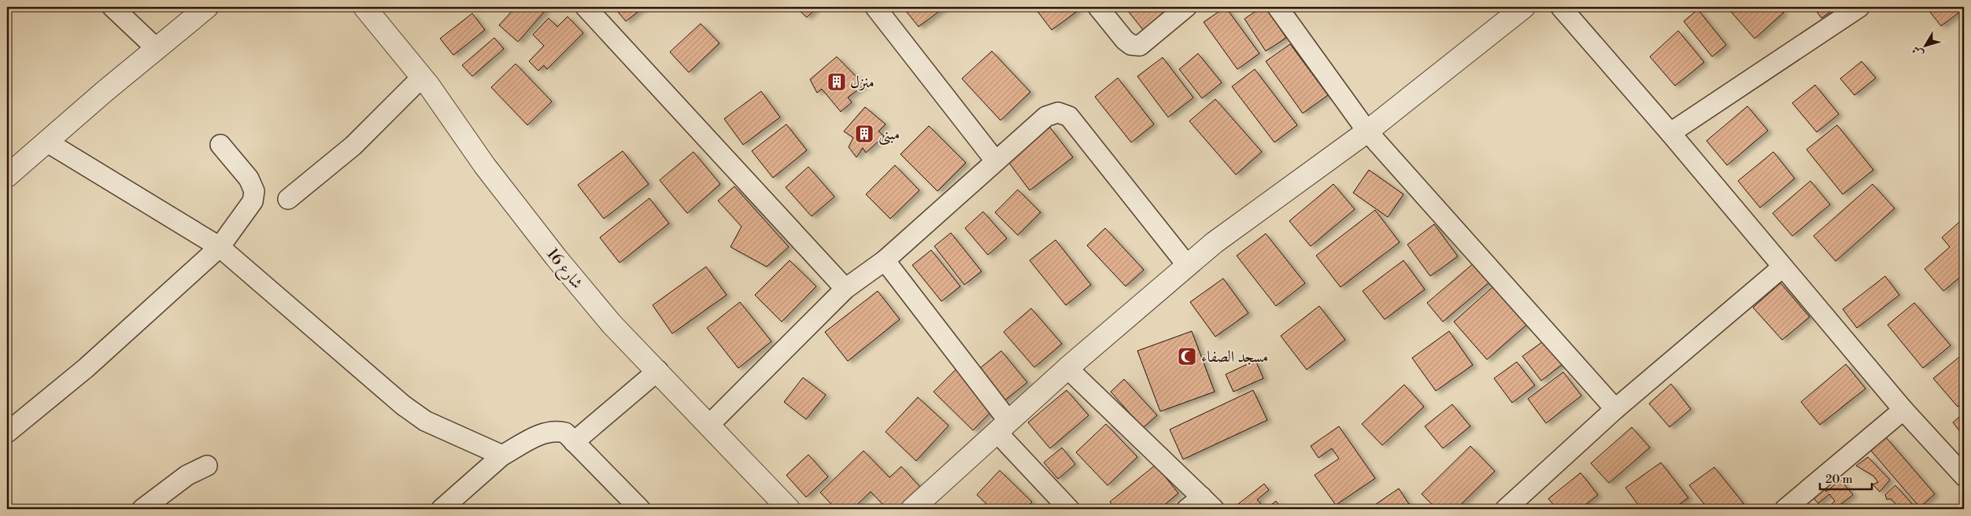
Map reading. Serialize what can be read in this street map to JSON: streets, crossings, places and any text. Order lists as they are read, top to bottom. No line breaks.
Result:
{"streets":{"street":["شارع 16"]},"places":{"building":["منزل","مبنى"],"mosque":["مسجد الصفاء"]},"scale_bar":"20 m","north":"bottom left"}
